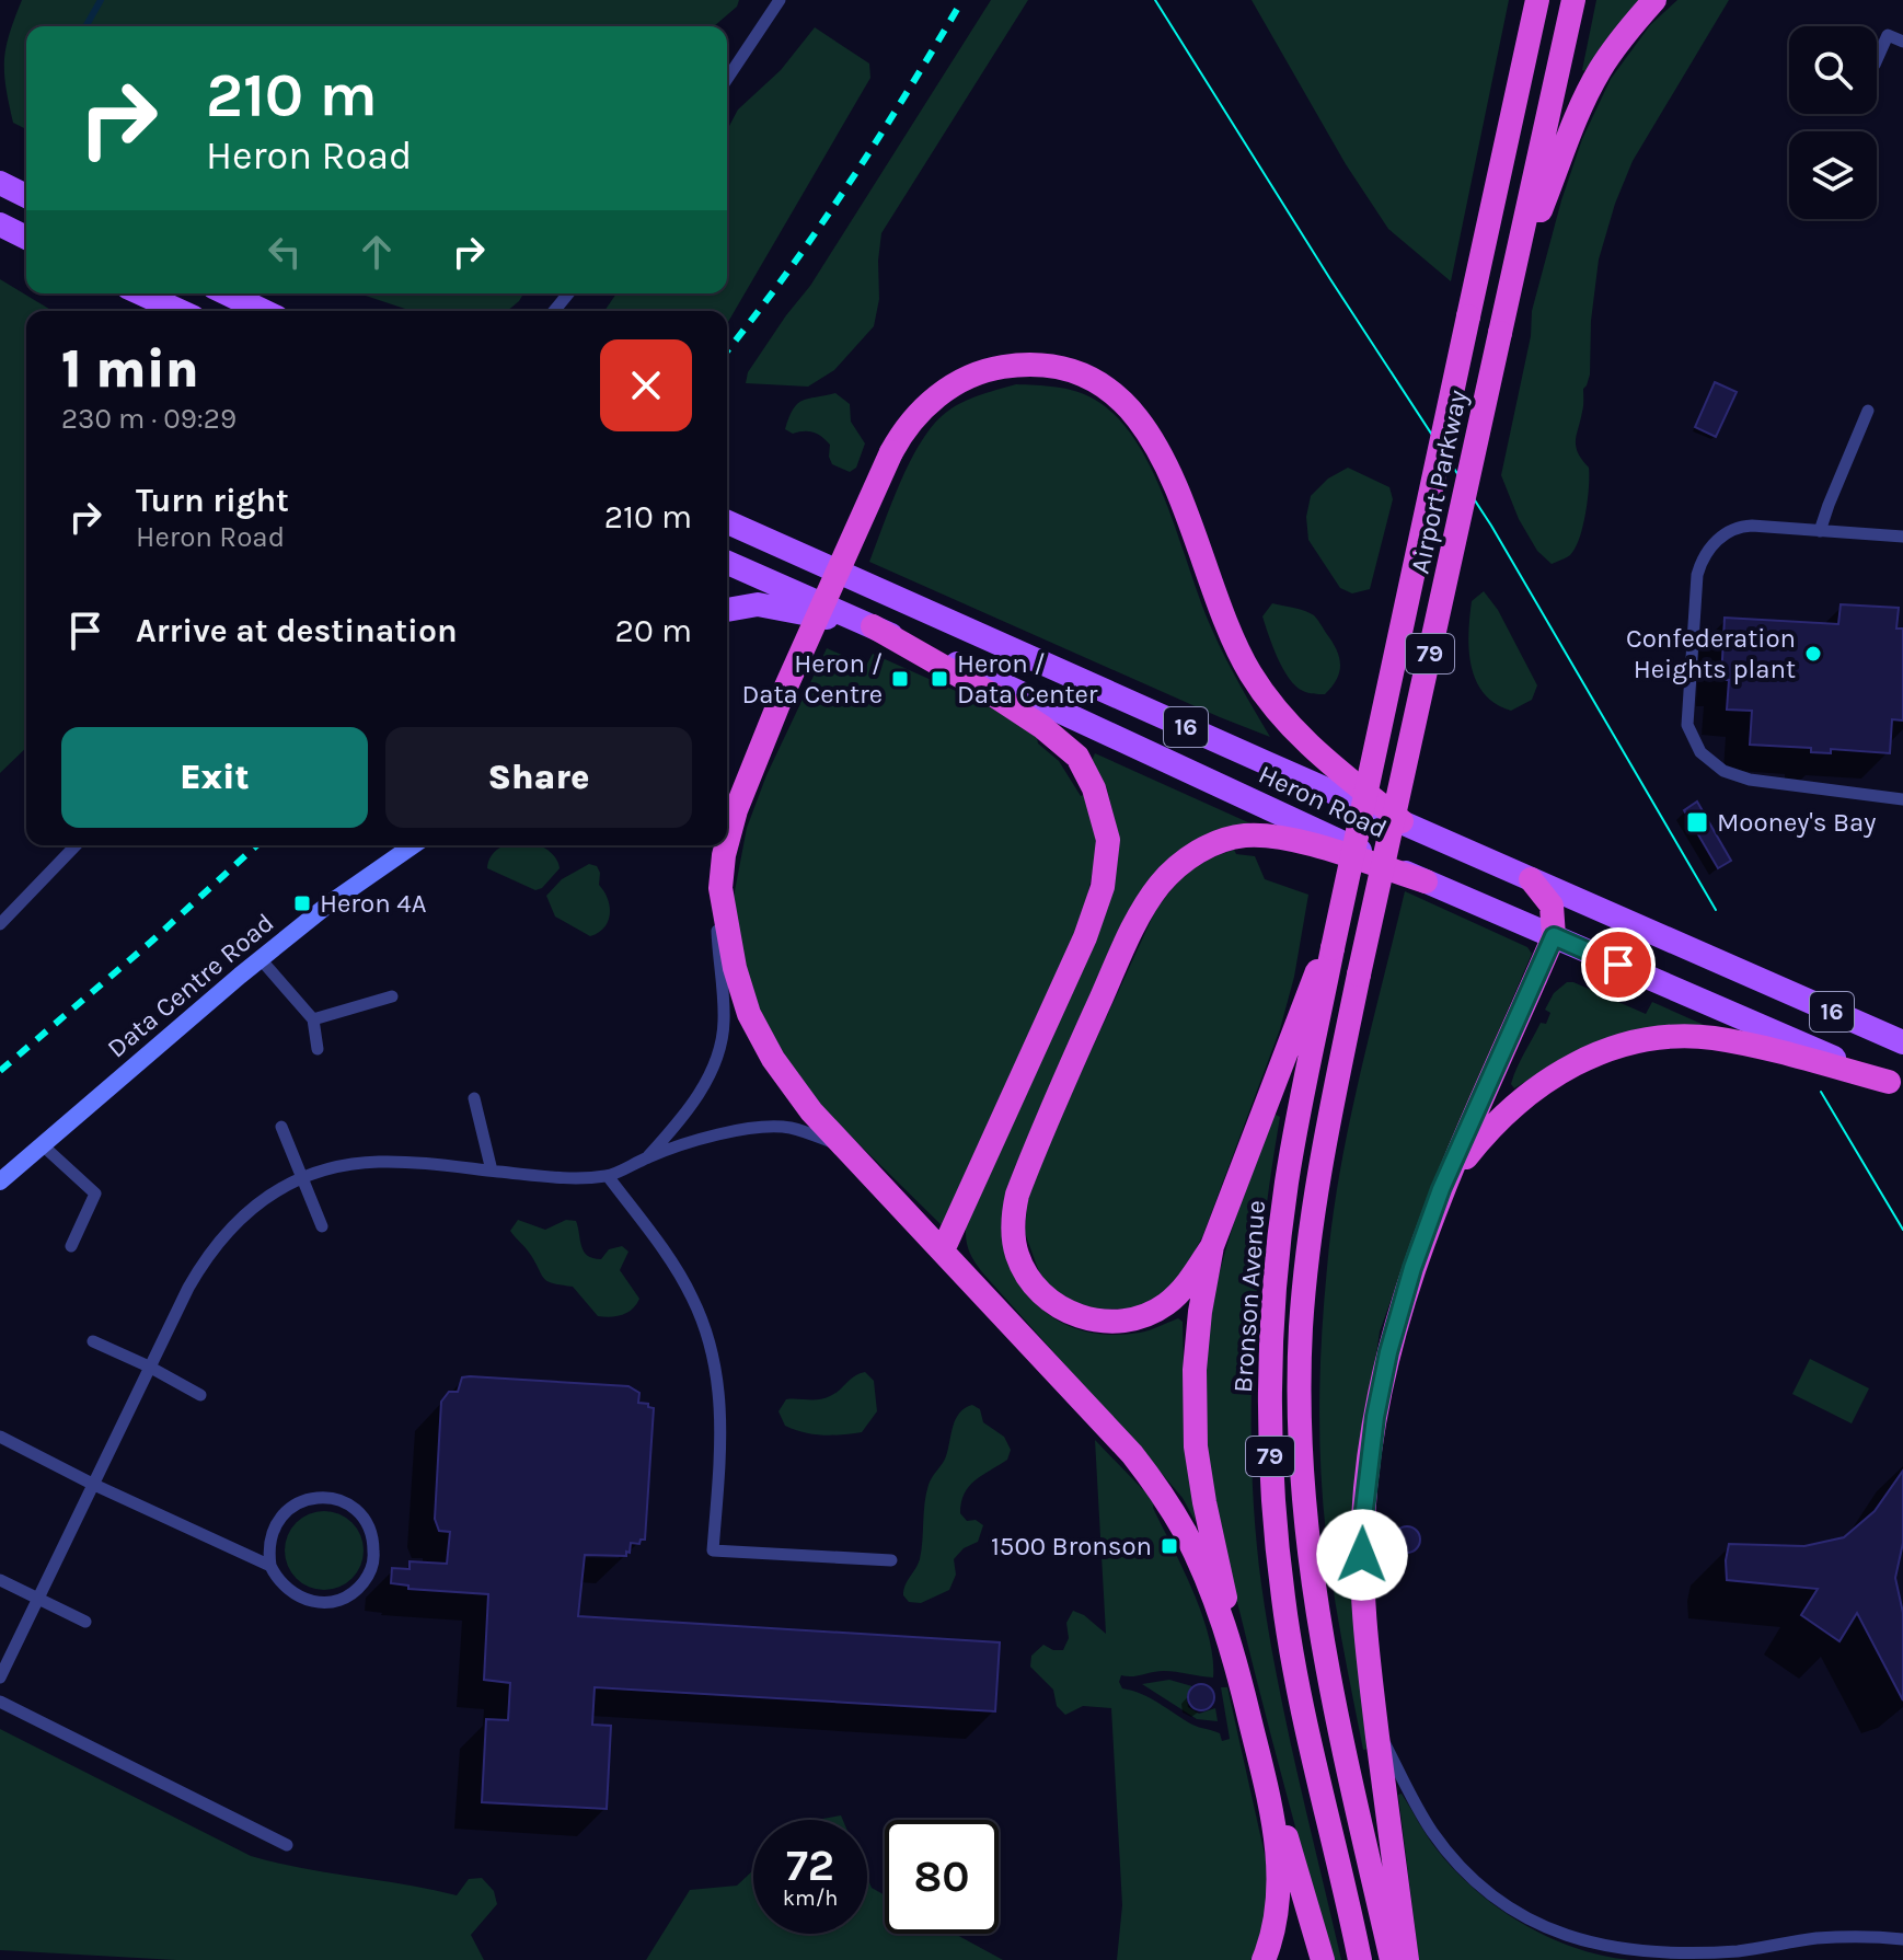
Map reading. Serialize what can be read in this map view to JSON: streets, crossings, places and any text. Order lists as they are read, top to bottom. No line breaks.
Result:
{"streets":{"highway":["Airport Parkway","79","Bronson Avenue"],"main road":["16","Heron Road","Data Centre Road"]},"crossings":[["Airport Parkway","Bronson Avenue"]],"places":{"other":["Confederation Heights plant"],"transit":["Heron / Data Centre","Heron / Data Center","Mooney's Bay","Heron 4A","1500 Bronson"]},"page":{"turn":["210 m","Heron Road"],"heading":["1 min","230 m · 09:29"],"list":[{"name":"Turn right","note":"Heron Road","value":"210 m"},{"name":"Arrive at destination","value":"20 m"}],"buttons":["Exit","Share"],"speed":"72 km/h","limit":"80"}}
